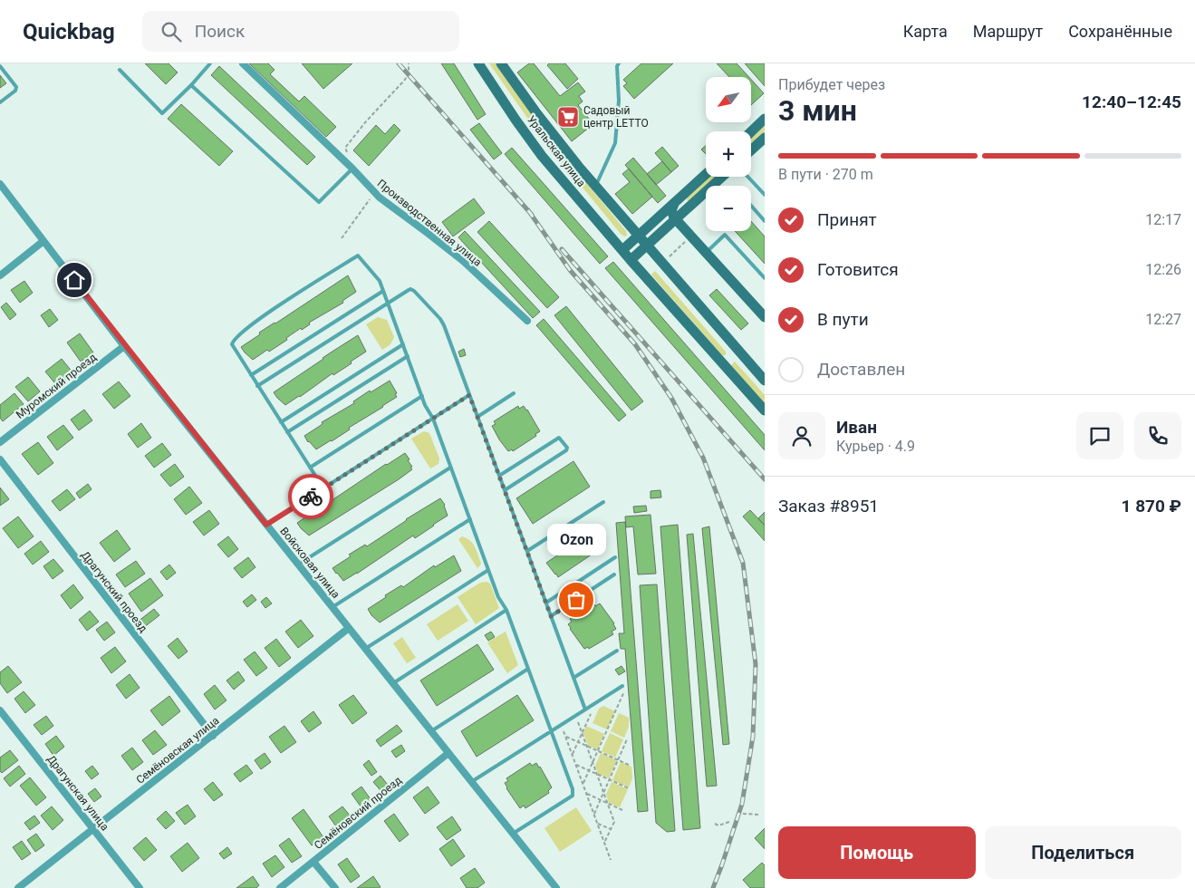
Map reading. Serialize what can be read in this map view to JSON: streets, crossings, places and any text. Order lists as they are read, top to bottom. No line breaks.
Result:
{"streets":{"main road":["Уральская улица"],"street":["Производственная улица","Муромский проезд","Войсковая улица","Драгунский проезд","Семёновская улица","Драгунская улица","Семёновский проезд"]},"crossings":[["Муромский проезд","Войсковая улица"],["Войсковая улица","Семёновская улица"],["Войсковая улица","Семёновский проезд"],["Драгунский проезд","Семёновская улица"],["Семёновская улица","Драгунская улица"]],"places":{"supermarket":["Садовый центр LETTO"],"other":["Ozon"]},"north":"bottom left","page":{"header":"Quickbag","search":"Поиск","nav":["Карта","Маршрут","Сохранённые"],"heading":["3 мин","Прибудет через","12:40–12:45"],"panel":["Иван","Курьер · 4.9","Заказ #8951","1 870 ₽"],"map_buttons":["+","−"],"bar":"В пути · 270 m","list":[["Принят","12:17"],["Готовится","12:26"],["В пути","12:27"],"Доставлен"],"bubble":"Ozon","buttons":["Помощь","Поделиться"]}}
